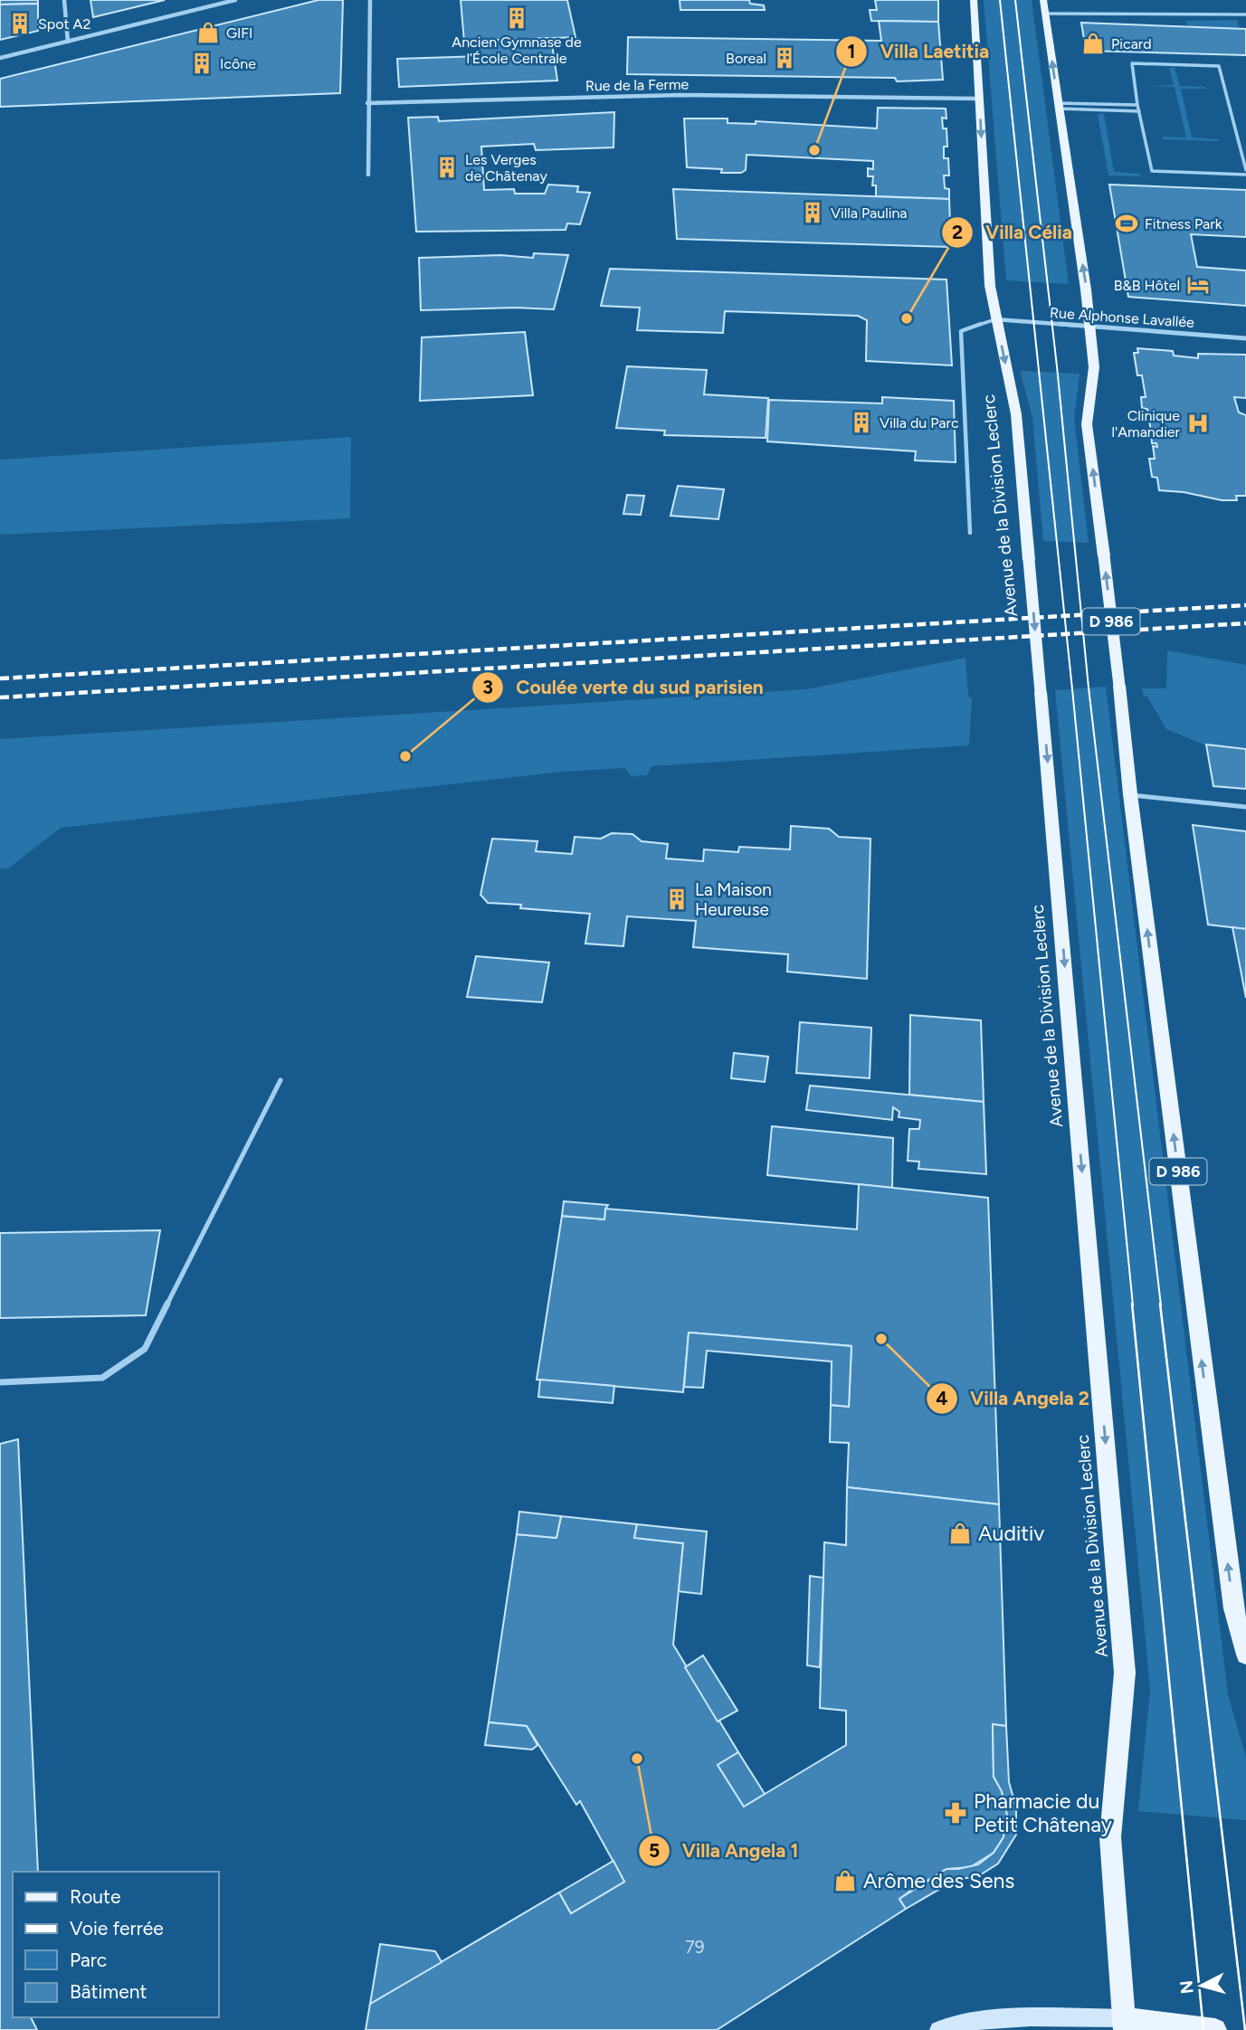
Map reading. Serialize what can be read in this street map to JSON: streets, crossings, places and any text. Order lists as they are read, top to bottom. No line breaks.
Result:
{"streets":{"main road":["Avenue de la Division Leclerc","D 986"],"street":["Rue de la Ferme","Rue Alphonse Lavallée"]},"crossings":[["Rue de la Ferme","Avenue de la Division Leclerc"],["Rue Alphonse Lavallée","Avenue de la Division Leclerc"],["Rue Alphonse Lavallée","D 986"]],"places":{"building":["Ancien Gymnase de l’École Centrale","Spot A2","Boreal","Icône","Les Verges de Châtenay","Villa Paulina","Villa du Parc","La Maison Heureuse"],"shop":["GIFI","Picard","Auditiv","Arôme des Sens"],"other":["Villa Laetitia","Villa Célia","Coulée verte du sud parisien","Villa Angela 2","Villa Angela 1"],"sports":["Fitness Park"],"hotel":["B&B Hôtel"],"hospital":["Clinique l'Amandier"],"pharmacy":["Pharmacie du Petit Châtenay"]},"house_numbers":["79"],"legend":["Route","Voie ferrée","Parc","Bâtiment"],"north":"left"}
